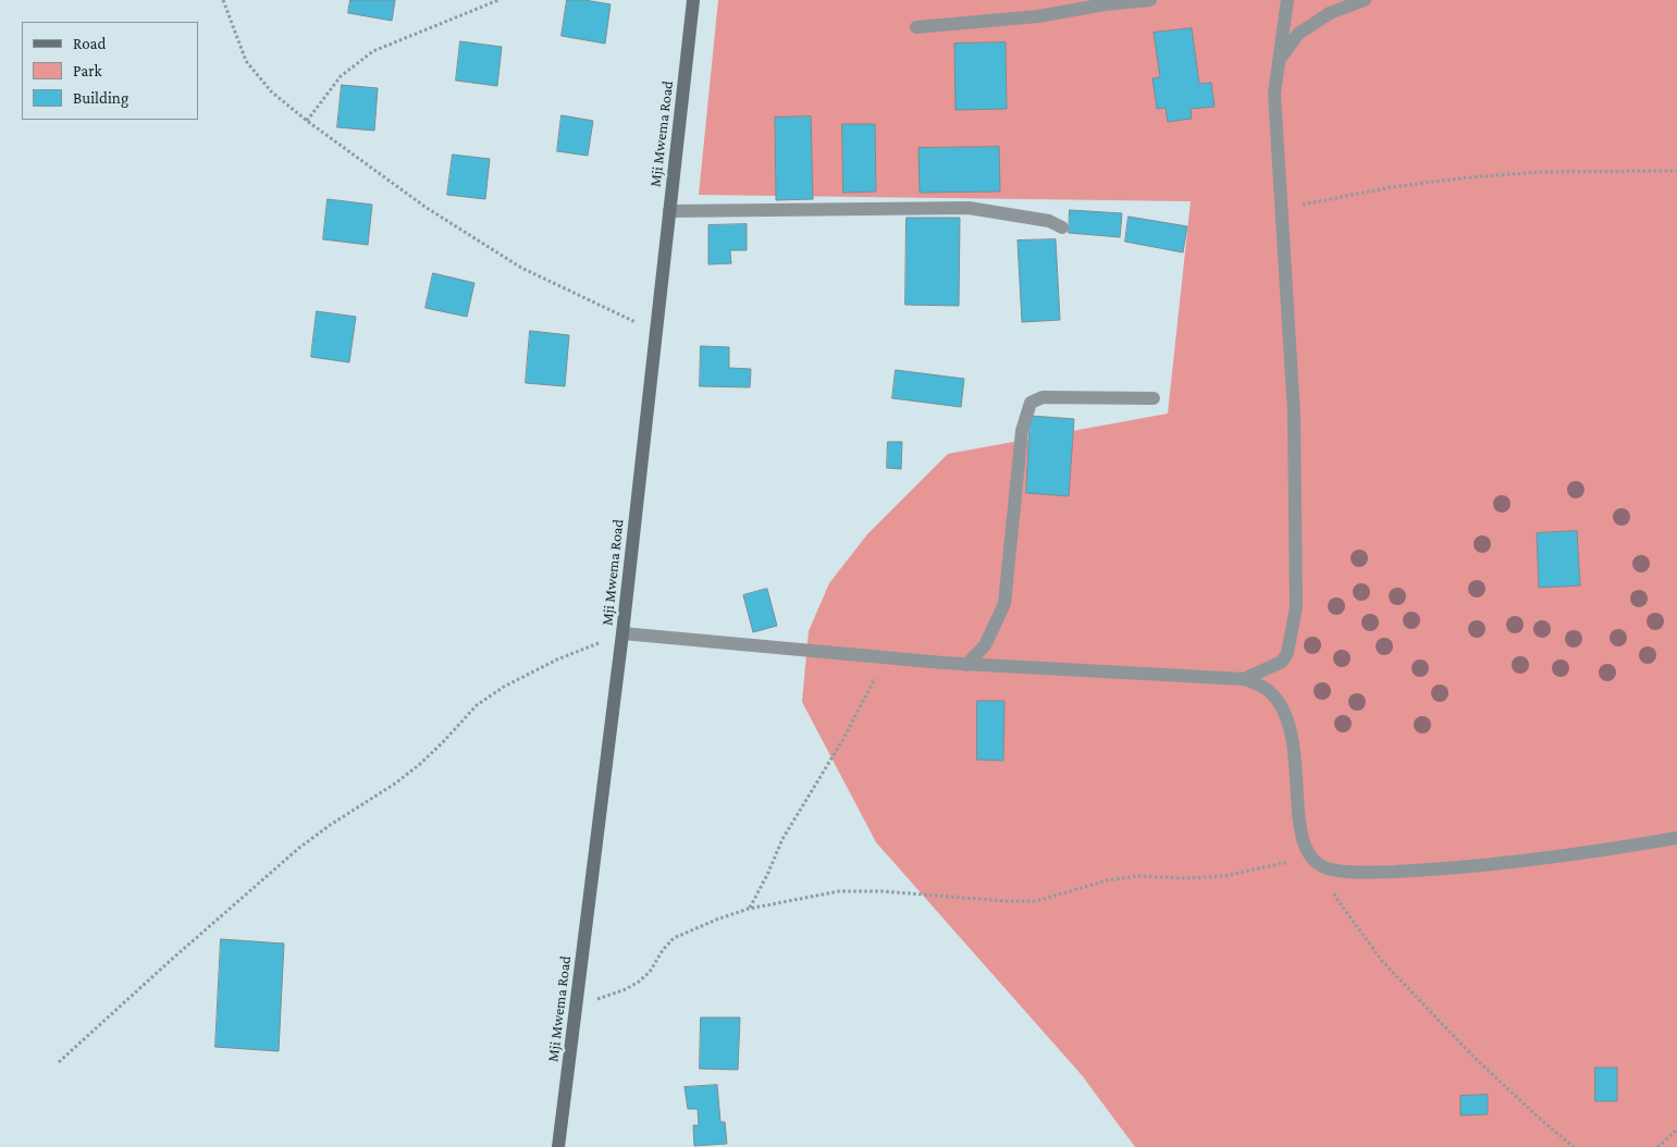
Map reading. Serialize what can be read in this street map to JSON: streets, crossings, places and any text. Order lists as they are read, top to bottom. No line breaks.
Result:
{"streets":{"main road":["Mji Mwema Road"]},"legend":["Road","Park","Building"]}
